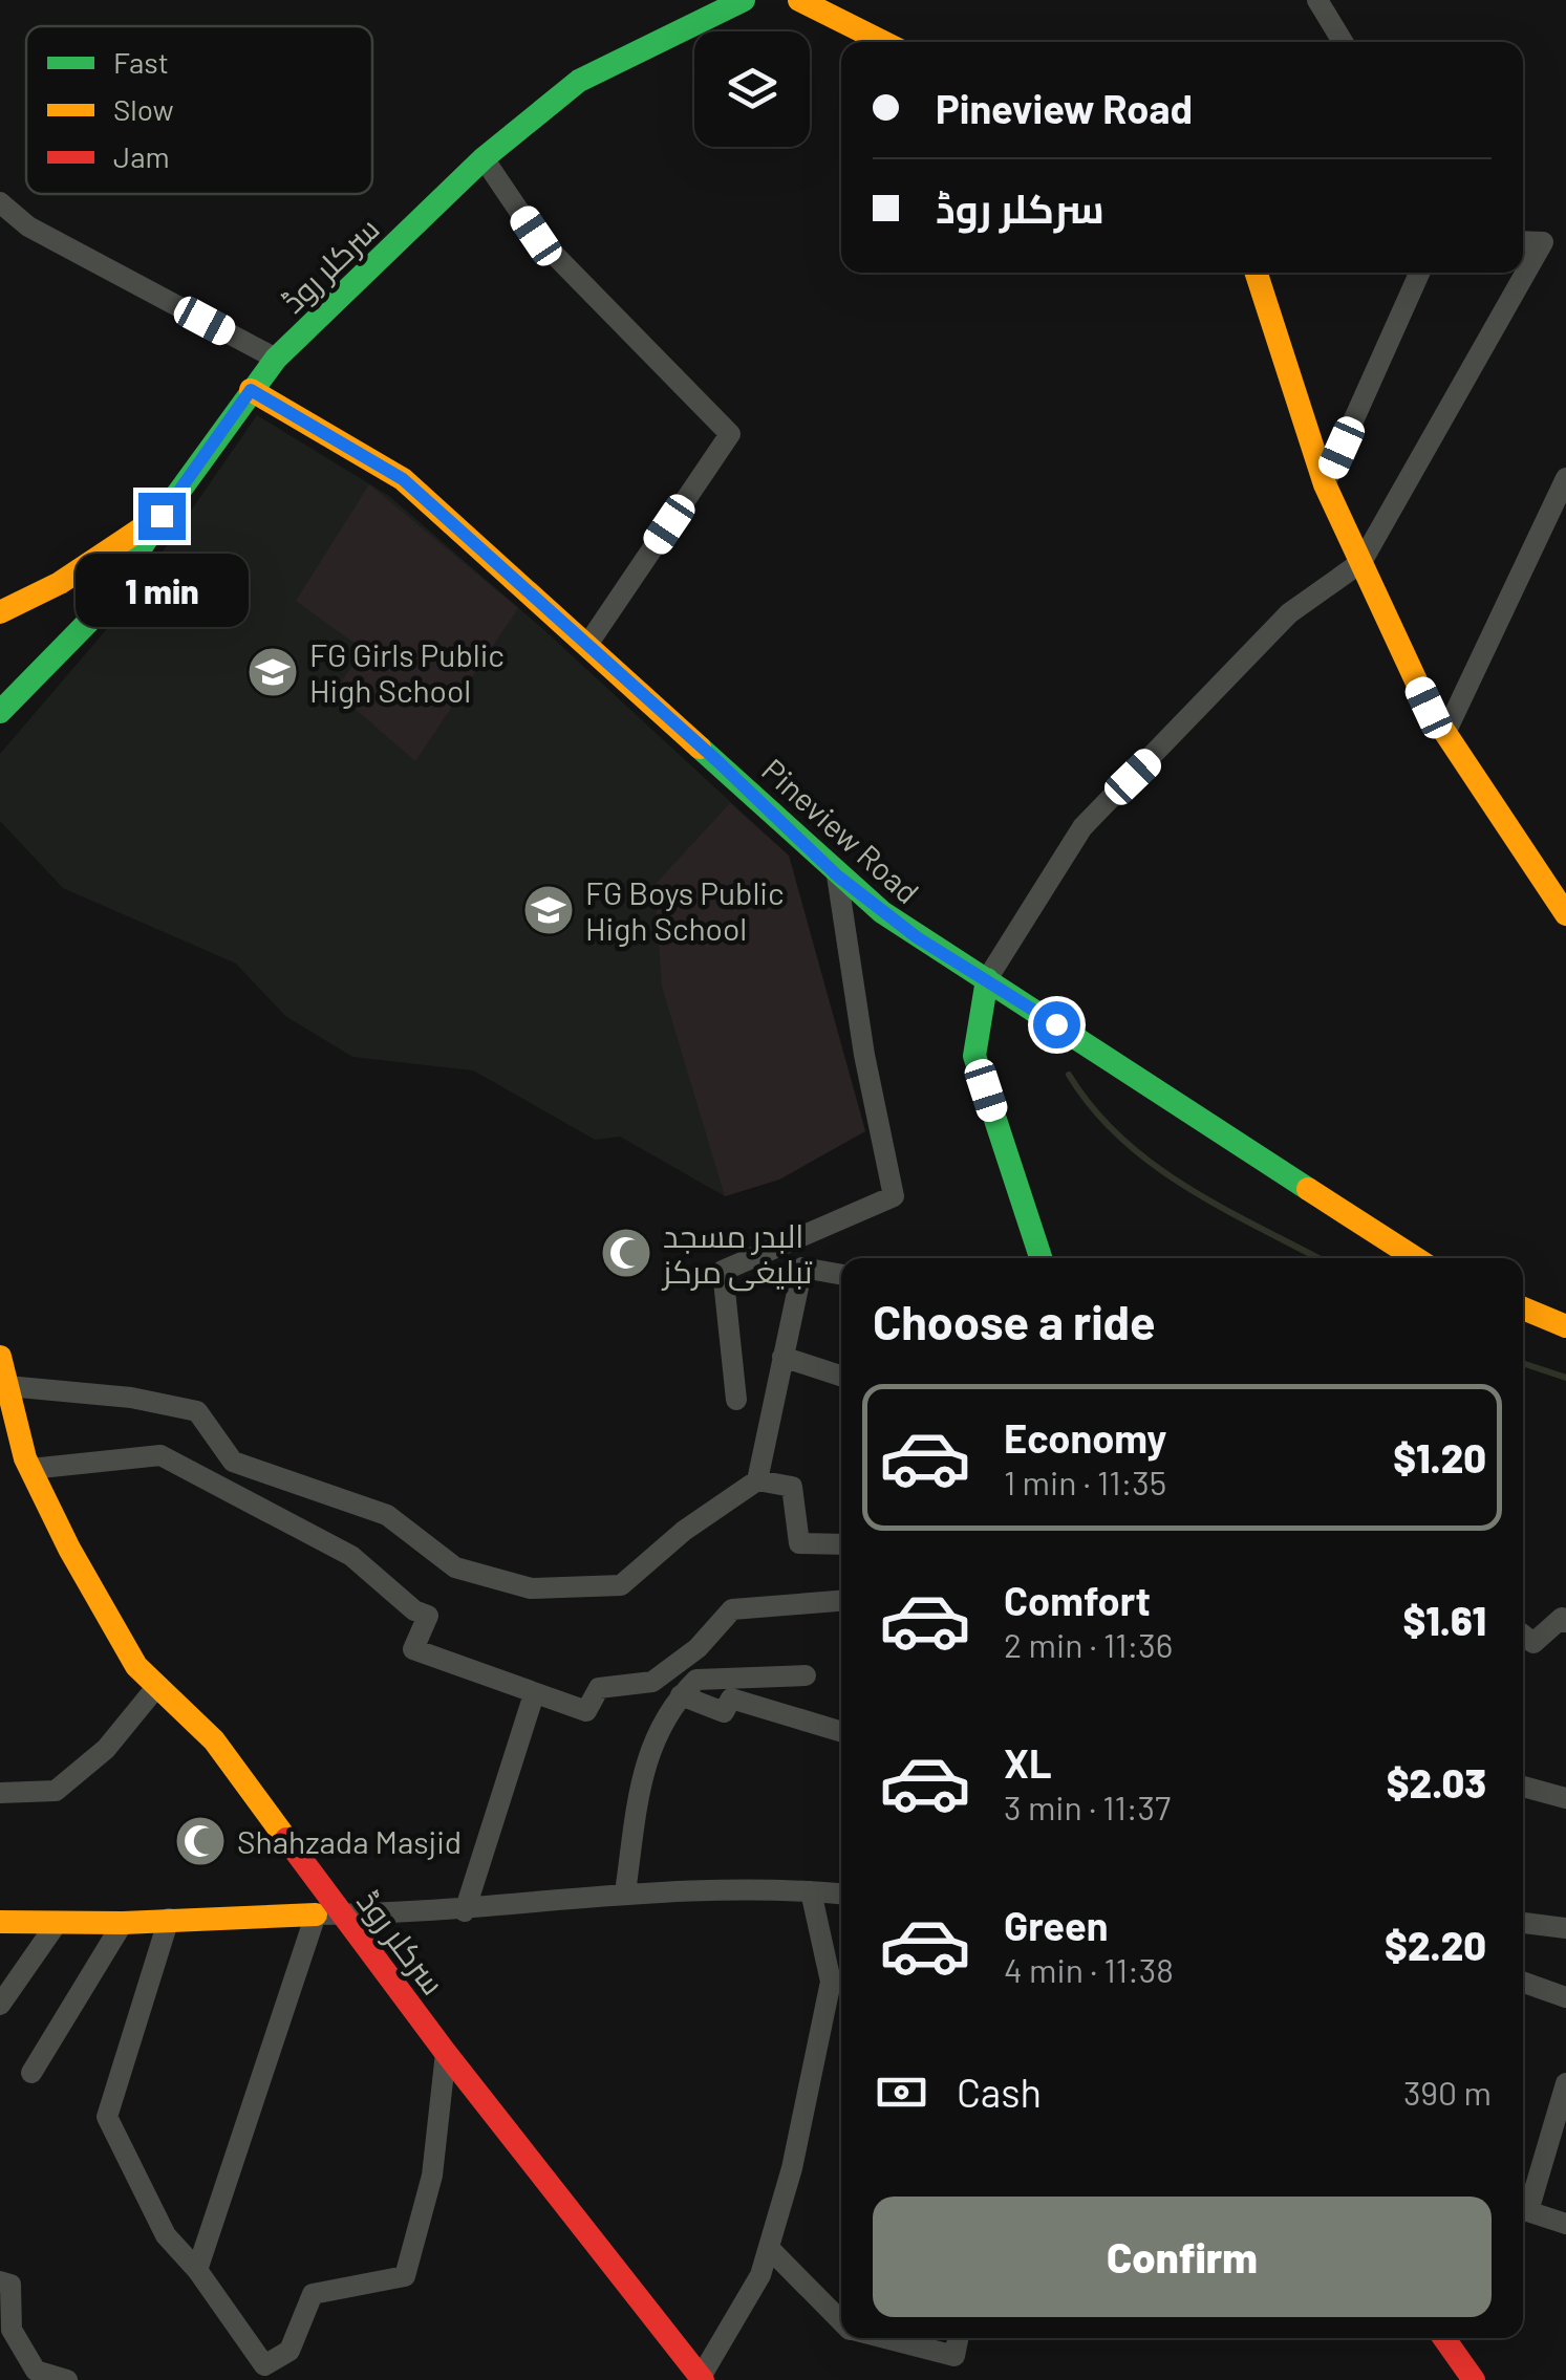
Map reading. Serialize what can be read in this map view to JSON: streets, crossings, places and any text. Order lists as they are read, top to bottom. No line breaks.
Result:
{"streets":{"main road":["سرکلر روڈ","Pineview Road"]},"crossings":[["سرکلر روڈ","Pineview Road"]],"places":{"school or university":["FG Girls Public High School","FG Boys Public High School"],"mosque":["البدر مسجد تبلیغی مرکز","Shahzada Masjid"]},"legend":["Fast","Slow","Jam"],"page":{"banner":["Pineview Road","سرکلر روڈ"],"bubble":"1 min","heading":"Choose a ride","list":[{"name":"Economy","note":"1 min · 11:35","value":"$1.20"},{"name":"Comfort","note":"2 min · 11:36","value":"$1.61"},{"name":"XL","note":"3 min · 11:37","value":"$2.03"},{"name":"Green","note":"4 min · 11:38","value":"$2.20"}],"pay":["Cash","390 m"],"buttons":"Confirm"}}
